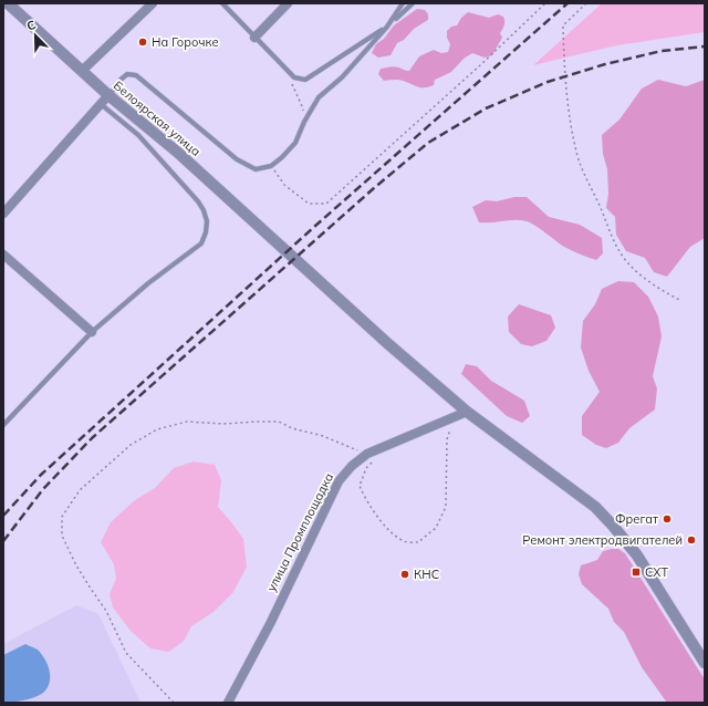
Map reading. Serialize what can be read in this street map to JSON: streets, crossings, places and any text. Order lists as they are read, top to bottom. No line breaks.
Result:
{"streets":{"street":["Белоярская улица","улица Промплощадка"]},"crossings":[["Белоярская улица","улица Промплощадка"]],"places":{"other":["На Горочке","Фрегат","Ремонт электродвигателей","КНС"],"transit":["СХТ"]},"north":"top left"}
